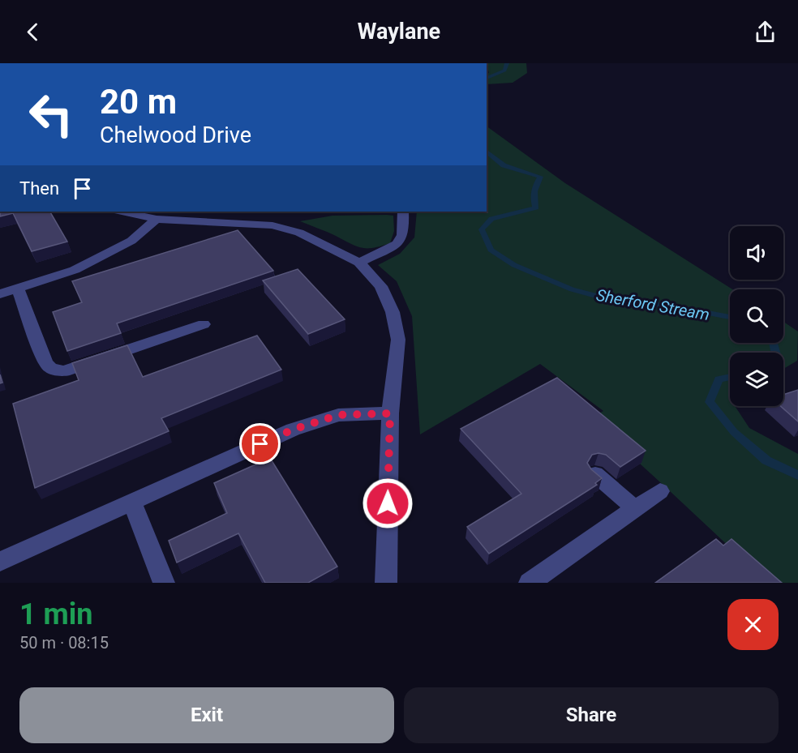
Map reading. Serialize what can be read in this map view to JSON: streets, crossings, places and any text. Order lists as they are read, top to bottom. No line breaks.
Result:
{"water":["Sherford Stream"],"page":{"header":"Waylane","turn":["20 m","Chelwood Drive"],"then":"Then","heading":["1 min","50 m · 08:15"],"buttons":["Exit","Share"]}}
